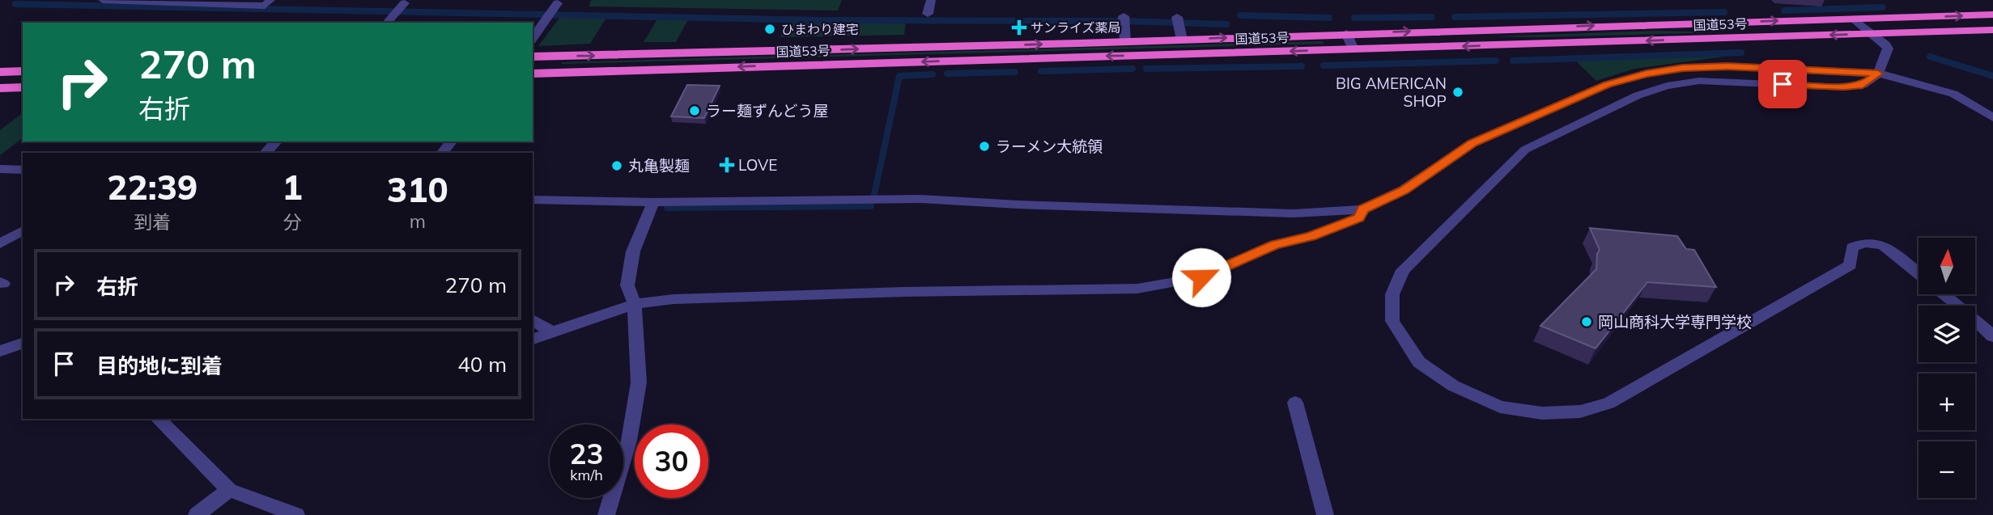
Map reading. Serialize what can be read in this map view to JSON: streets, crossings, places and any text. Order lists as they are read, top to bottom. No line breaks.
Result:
{"streets":{"highway":["国道53号"]},"places":{"health":["サンライズ薬局","LOVE"],"other":["ひまわり建宅","BIG AMERICAN SHOP","ラー麺ずんどう屋","ラーメン大統領","丸亀製麺","岡山商科大学専門学校"]},"north":"top","page":{"turn":["270 m","右折"],"eta":["22:39","到着","1","分","310","m"],"map_buttons":["+","−"],"list":[{"name":"右折","value":"270 m"},{"name":"目的地に到着","value":"40 m"}],"speed":"23 km/h","limit":"30"}}
